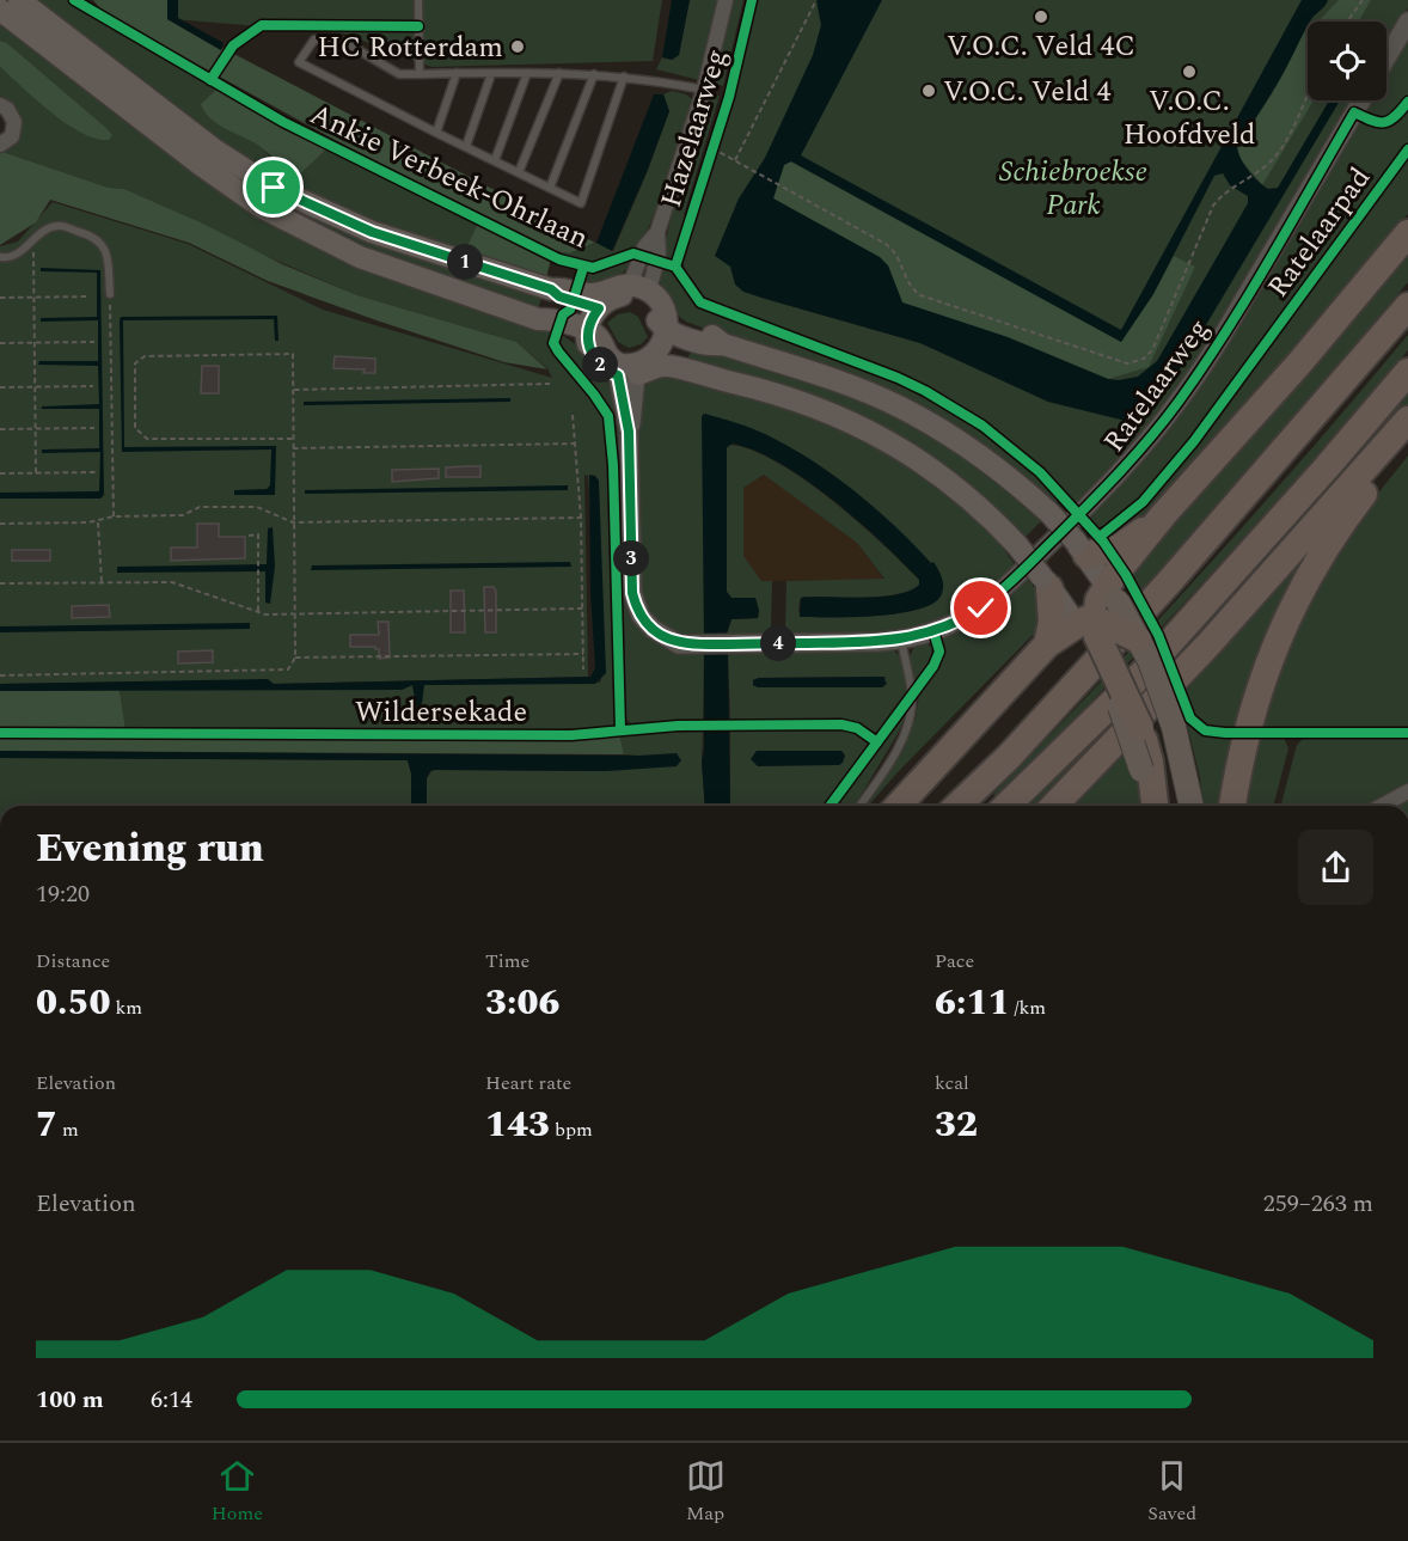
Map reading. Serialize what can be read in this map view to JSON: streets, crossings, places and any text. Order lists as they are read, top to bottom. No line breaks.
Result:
{"streets":{"main road":["Ankie Verbeek-Ohrlaan"],"street":["Hazelaarweg","Ratelaarweg"],"cycle path":["Ratelaarpad","Wildersekade"]},"crossings":[["Hazelaarweg","Ankie Verbeek-Ohrlaan"],["Hazelaarweg","Ratelaarweg"],["Ankie Verbeek-Ohrlaan","Ratelaarweg"]],"parks":["Schiebroekse Park"],"places":["V.O.C. Veld 4C","HC Rotterdam","V.O.C. Hoofdveld","V.O.C. Veld 4"],"page":{"pins":["1","2","3","4"],"heading":["Evening run","19:20"],"stats":[["Distance","0.50 km"],["Time","3:06"],["Pace","6:11 /km"],["Elevation","7 m"],["Heart rate","143 bpm"],["kcal","32"]],"chart":["Elevation","259–263 m"],"list":[{"name":"100 m","note":"6:14"}],"tabs":["Home","Map","Saved"]}}
